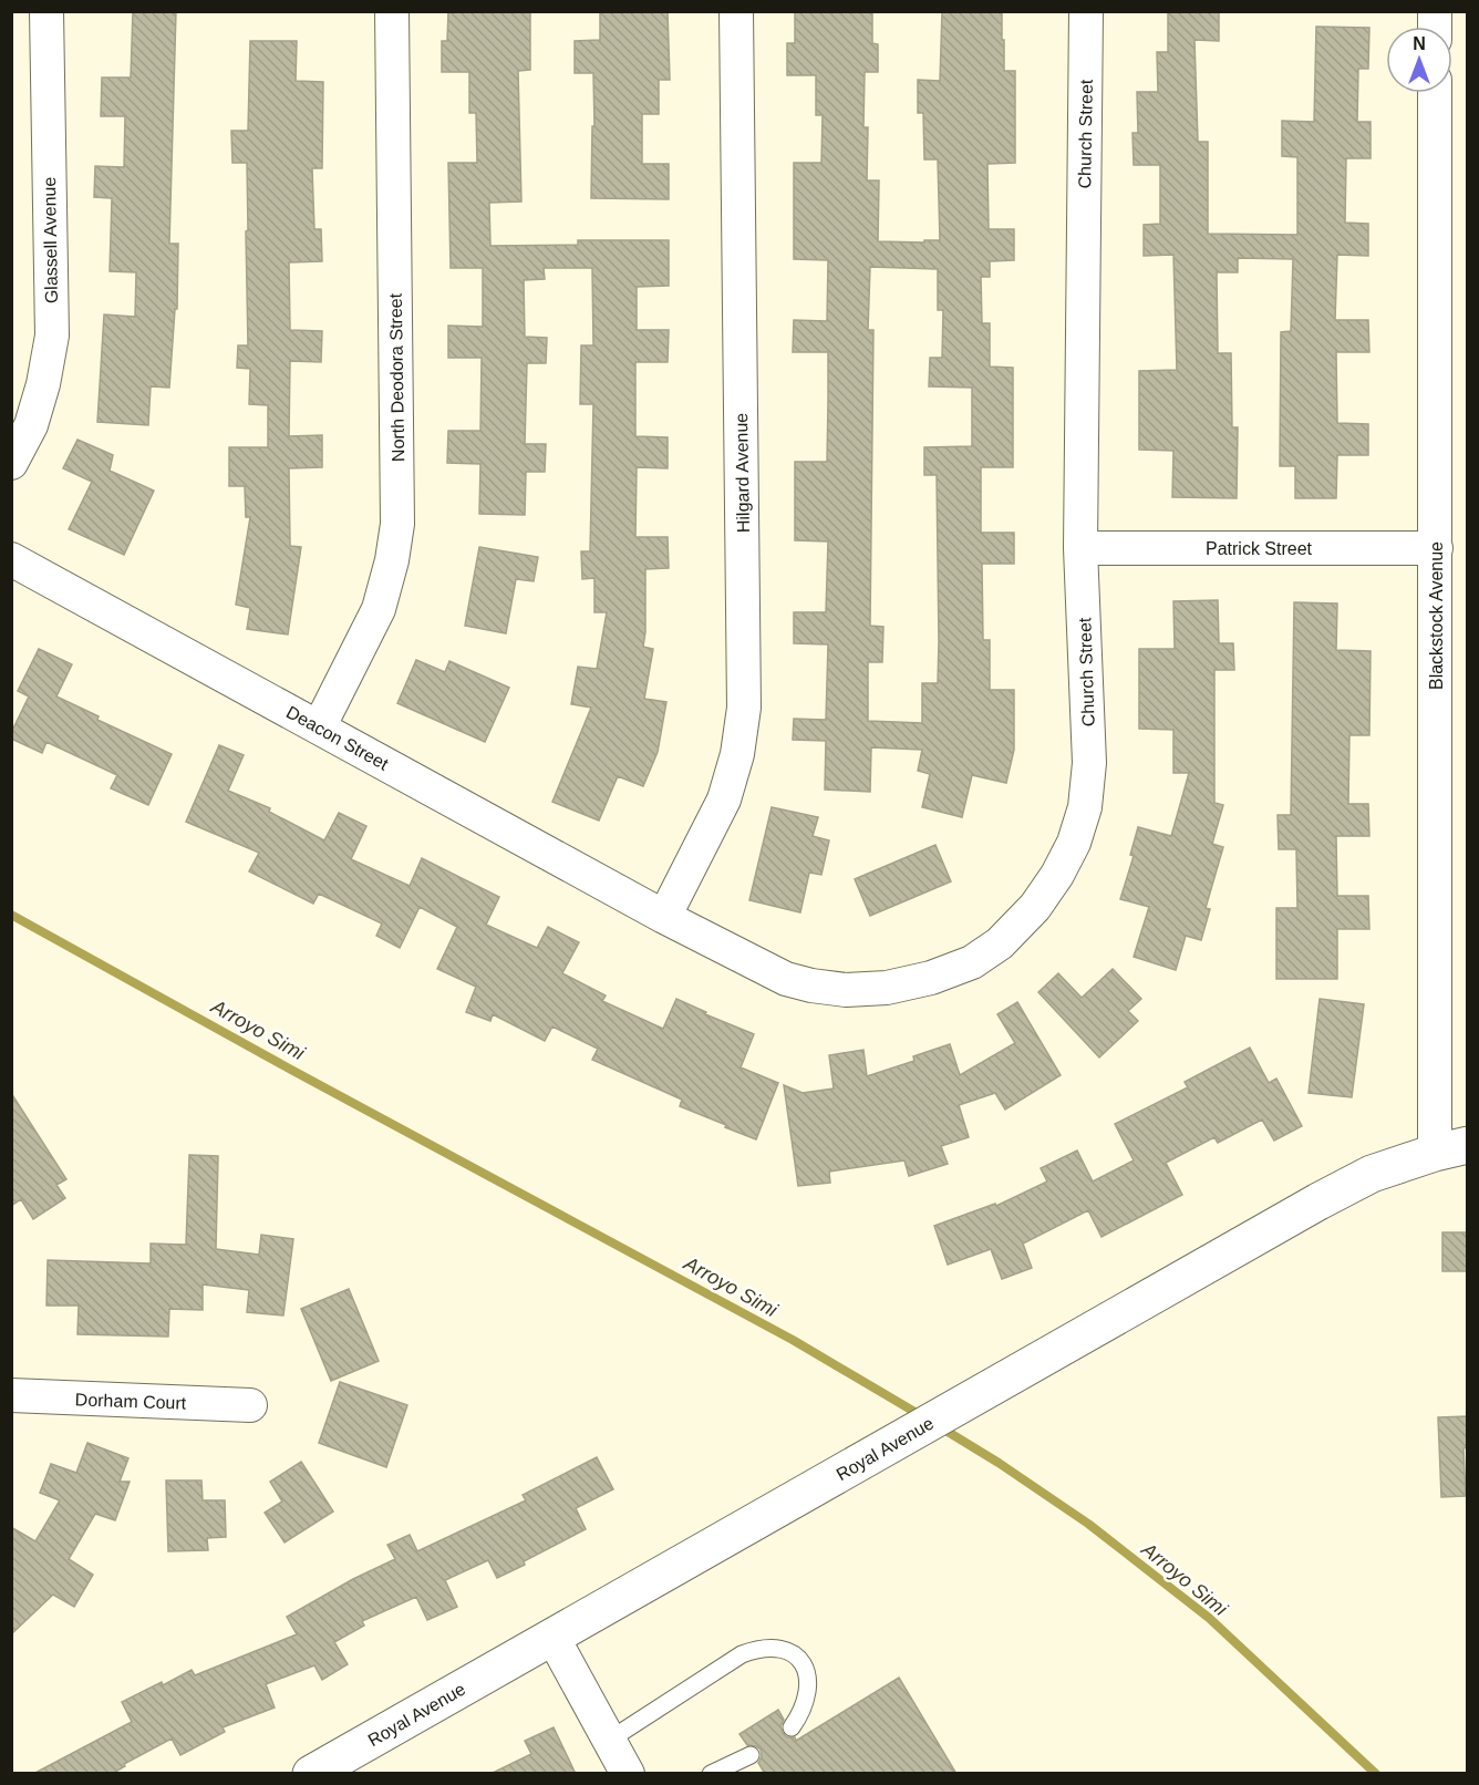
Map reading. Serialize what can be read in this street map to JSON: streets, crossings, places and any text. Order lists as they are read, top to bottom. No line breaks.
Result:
{"streets":{"main road":["Royal Avenue"],"street":["Church Street","Glassell Avenue","North Deodora Street","Hilgard Avenue","Patrick Street","Blackstock Avenue","Deacon Street","Dorham Court"]},"crossings":[["Church Street","Hilgard Avenue"],["Church Street","Patrick Street"],["Church Street","Deacon Street"],["North Deodora Street","Deacon Street"],["Hilgard Avenue","Deacon Street"],["Patrick Street","Blackstock Avenue"],["Blackstock Avenue","Royal Avenue"]],"water":["Arroyo Simi"],"north":"top"}
